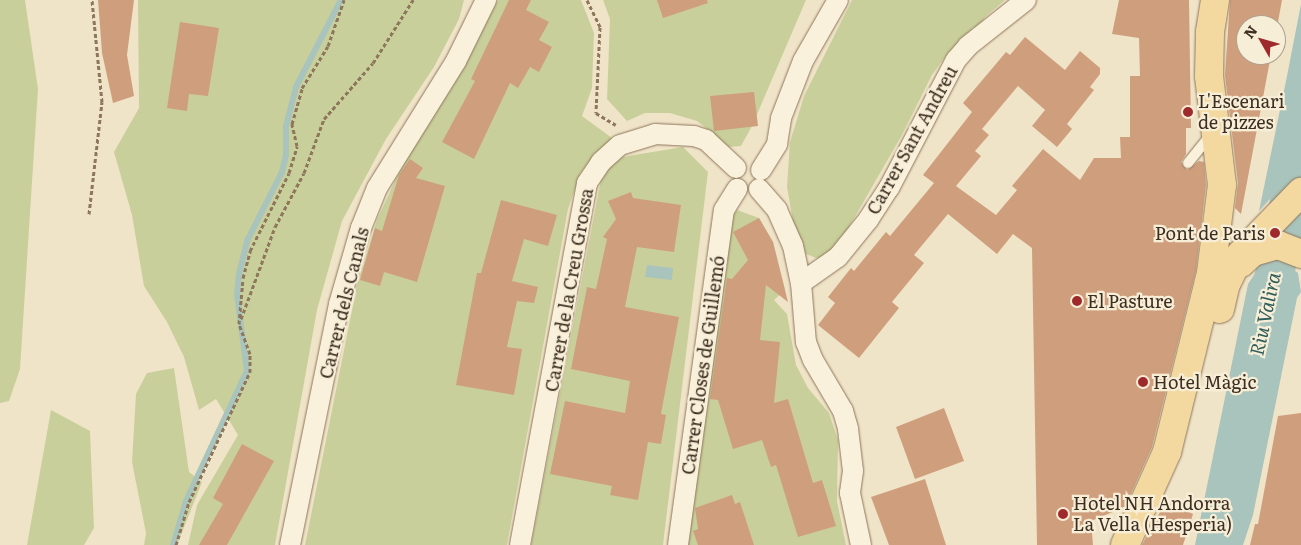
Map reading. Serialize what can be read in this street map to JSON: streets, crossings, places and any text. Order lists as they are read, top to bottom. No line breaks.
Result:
{"streets":{"street":["Carrer Sant Andreu","Carrer de la Creu Grossa","Carrer dels Canals","Carrer Closes de Guillemó"]},"crossings":[["Carrer de la Creu Grossa","Carrer Closes de Guillemó"]],"water":["Riu Valira"],"places":["L'Escenari de pizzes","Pont de Paris","El Pasture","Hotel Màgic","Hotel NH Andorra La Vella (Hesperia)"],"north":"top left"}
